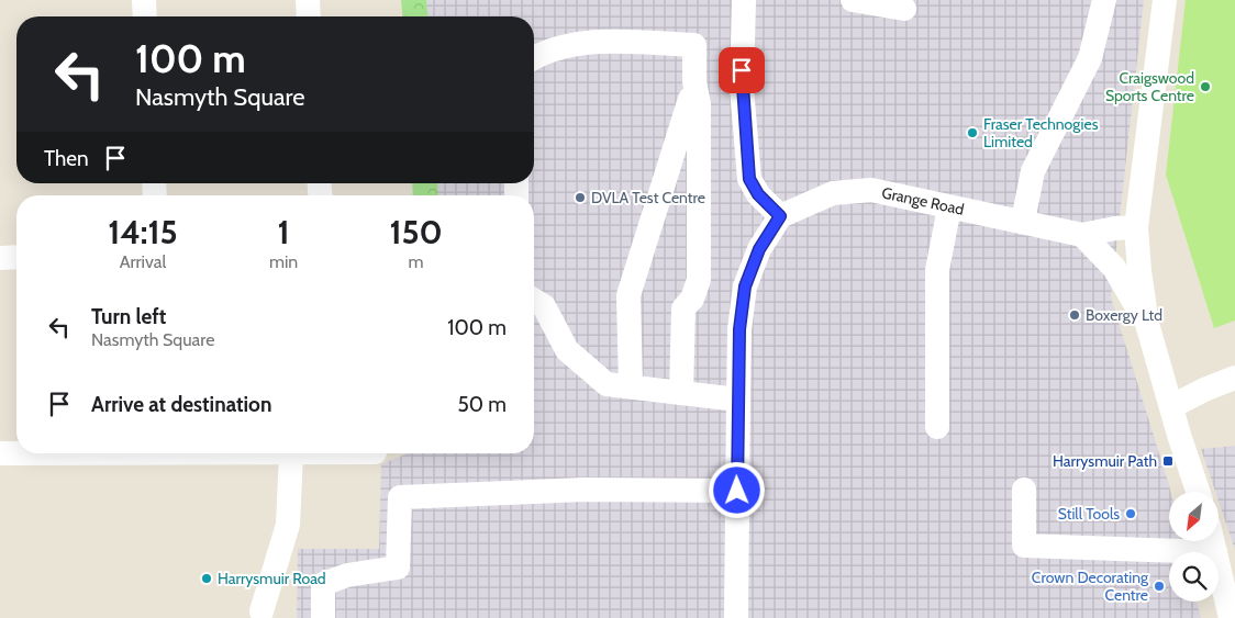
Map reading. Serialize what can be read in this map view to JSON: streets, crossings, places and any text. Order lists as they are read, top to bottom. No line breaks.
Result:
{"streets":{"street":["Grange Road"]},"places":{"other":["Craigswood Sports Centre","Fraser Technogies Limited","DVLA Test Centre","Boxergy Ltd","Still Tools","Harrysmuir Road","Crown Decorating Centre"],"transit":["Harrysmuir Path"]},"north":"bottom left","page":{"turn":["100 m","Nasmyth Square"],"then":"Then","eta":["14:15","Arrival","1","min","150","m"],"list":[{"name":"Turn left","note":"Nasmyth Square","value":"100 m"},{"name":"Arrive at destination","value":"50 m"}]}}
